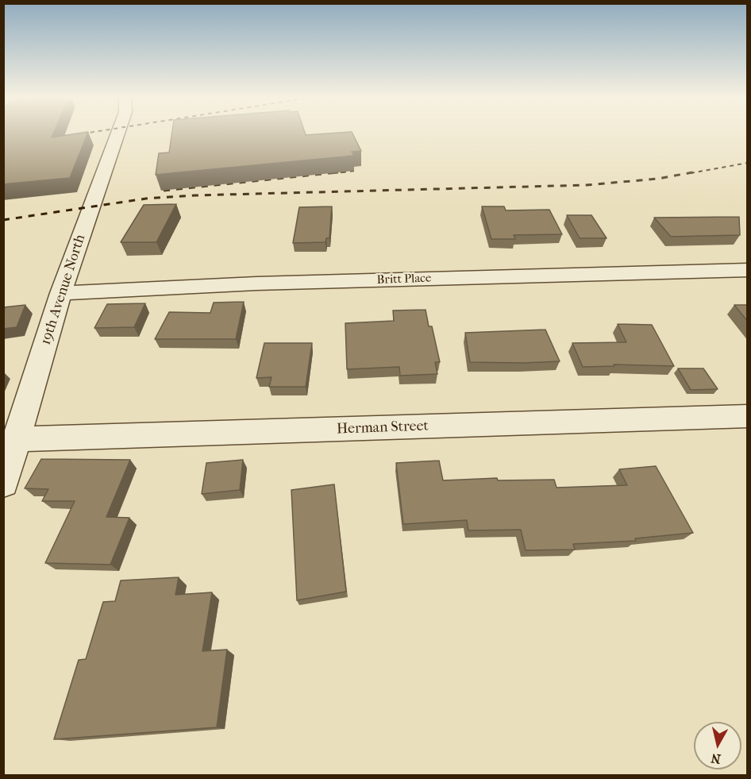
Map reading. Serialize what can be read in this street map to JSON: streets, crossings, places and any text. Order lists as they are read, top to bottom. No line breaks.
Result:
{"streets":{"street":["Britt Place","19th Avenue North","Herman Street"]},"crossings":[["Britt Place","19th Avenue North"],["19th Avenue North","Herman Street"]],"north":"bottom"}
